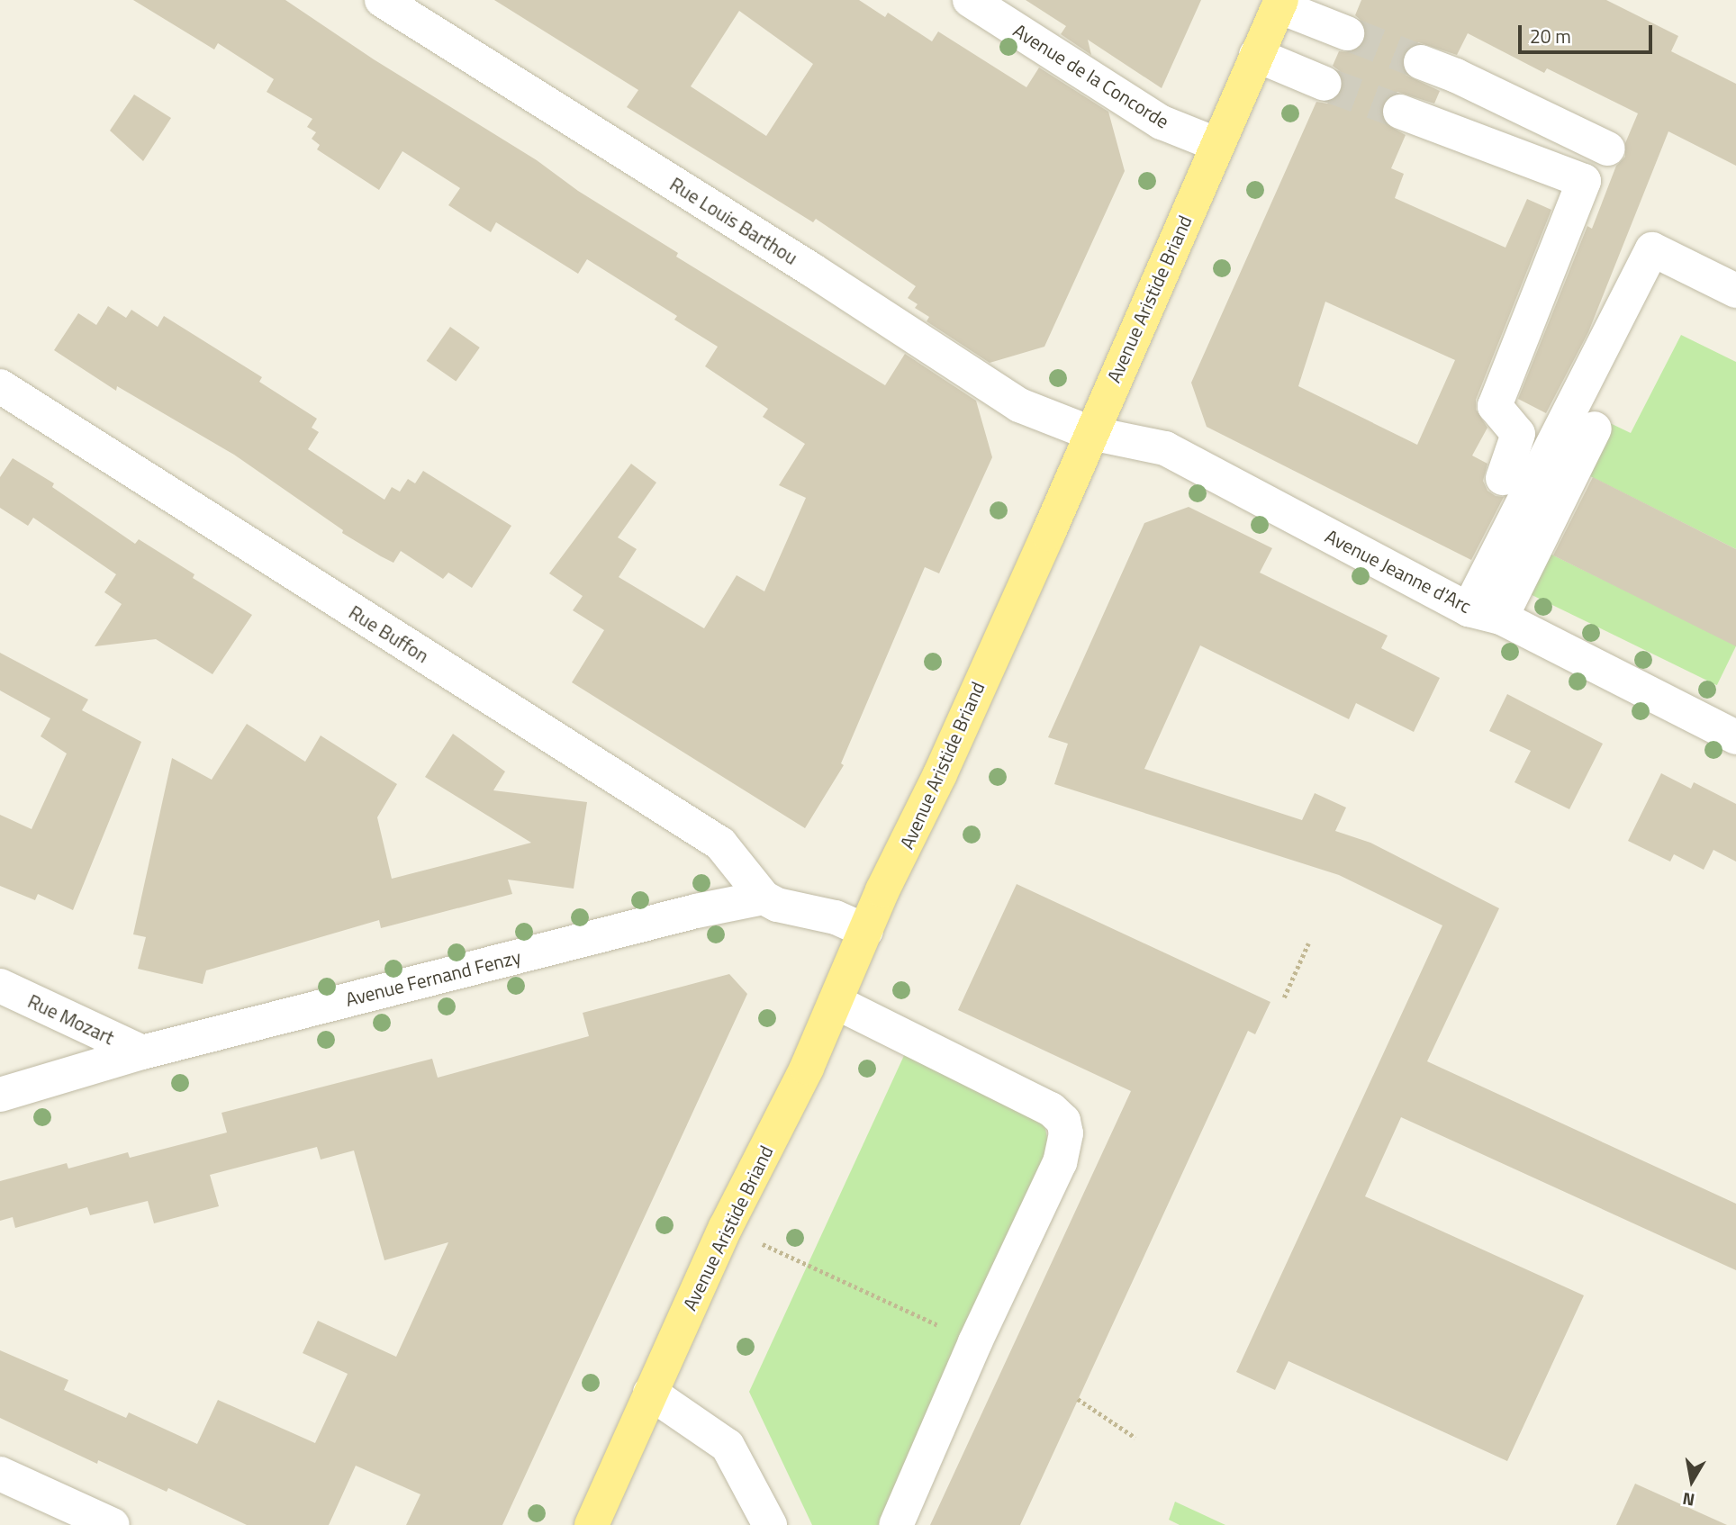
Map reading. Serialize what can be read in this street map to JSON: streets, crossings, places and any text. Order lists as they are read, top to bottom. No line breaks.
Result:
{"streets":{"main road":["Avenue Aristide Briand"],"street":["Avenue de la Concorde","Rue Louis Barthou","Avenue Jeanne d'Arc","Rue Buffon","Avenue Fernand Fenzy","Rue Mozart"]},"crossings":[["Avenue de la Concorde","Avenue Aristide Briand"],["Rue Louis Barthou","Avenue Aristide Briand"],["Rue Louis Barthou","Avenue Jeanne d'Arc"],["Avenue Aristide Briand","Avenue Jeanne d'Arc"],["Rue Buffon","Avenue Fernand Fenzy"],["Avenue Fernand Fenzy","Rue Mozart"]],"scale_bar":"20 m","north":"bottom"}
